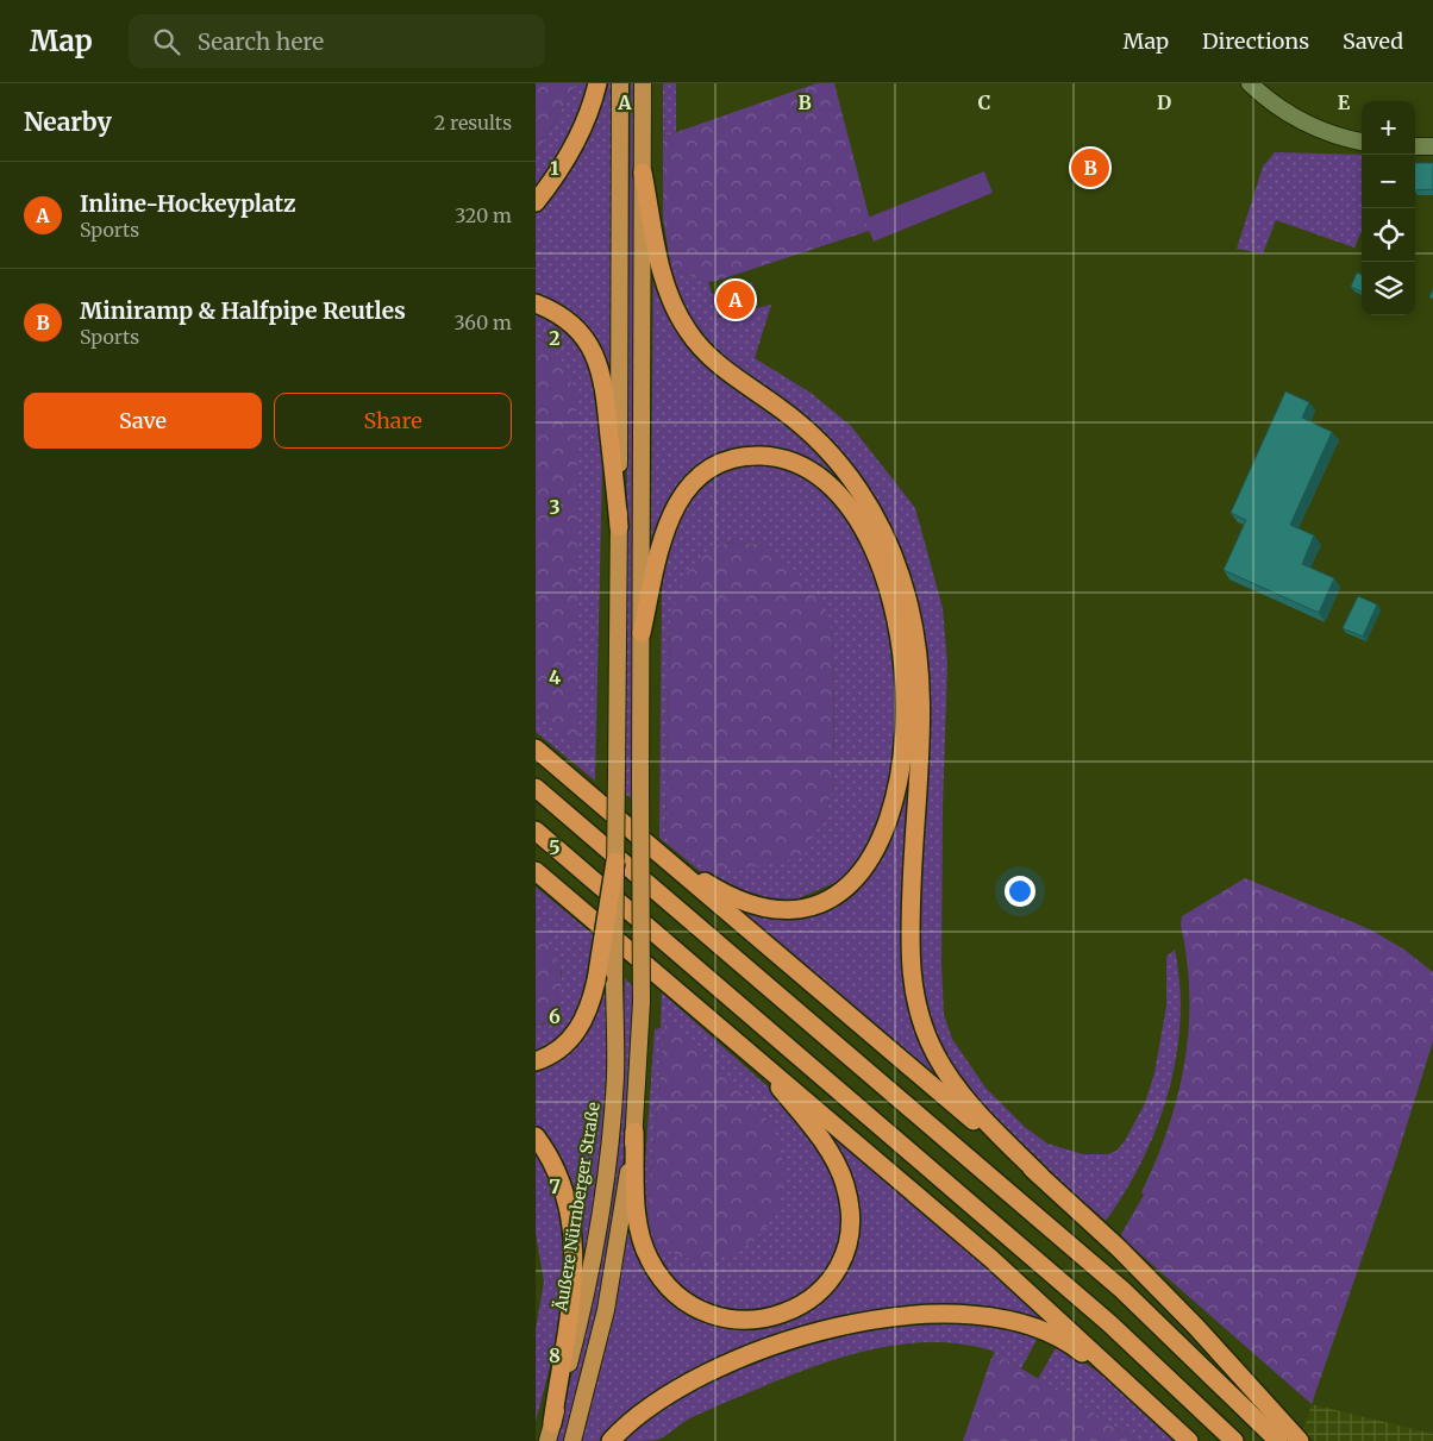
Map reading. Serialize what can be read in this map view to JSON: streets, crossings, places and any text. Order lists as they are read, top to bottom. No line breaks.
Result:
{"streets":{"highway":["Äußere Nürnberger Straße"]},"page":{"header":"Map","search":"Search here","nav":["Map","Directions","Saved"],"heading":["Nearby","2 results"],"map_buttons":["+","−"],"pins":["B","A"],"list":[{"mark":"A","name":"Inline-Hockeyplatz","note":"Sports","value":"320 m"},{"mark":"B","name":"Miniramp & Halfpipe Reutles","note":"Sports","value":"360 m"}],"buttons":["Save","Share"]},"grid":{"columns":["A","B","C","D","E"],"rows":["1","2","3","4","5","6","7","8"]}}
